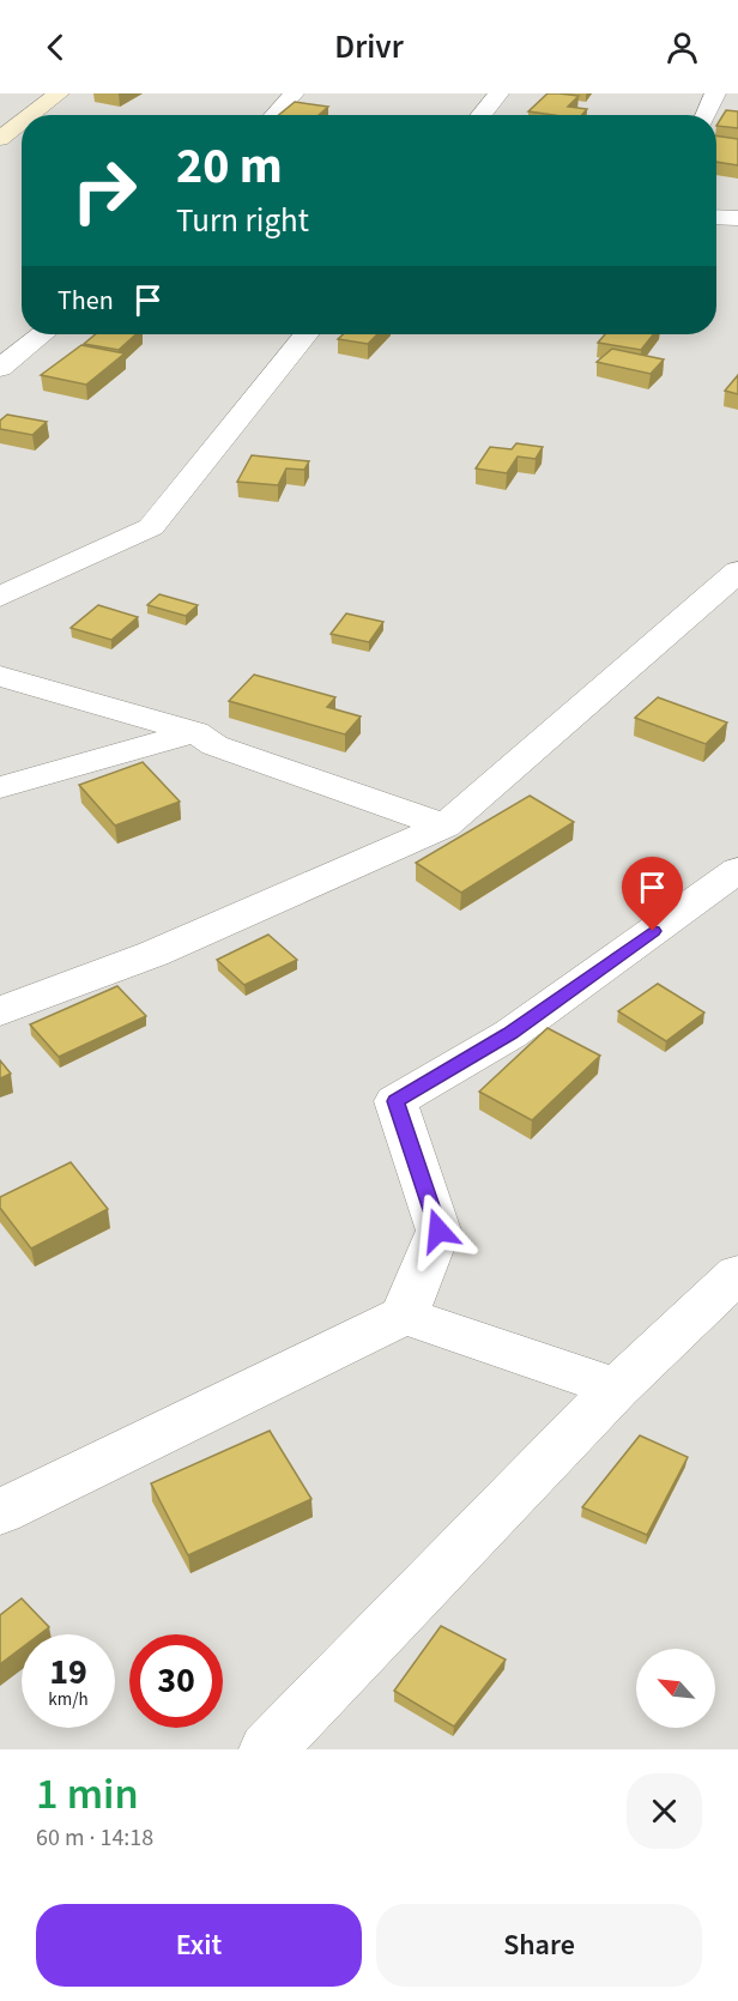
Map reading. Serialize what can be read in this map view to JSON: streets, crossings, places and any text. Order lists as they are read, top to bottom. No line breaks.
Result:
{"north":"top left","page":{"header":"Drivr","turn":["20 m","Turn right"],"then":"Then","speed":"19 km/h","limit":"30","heading":["1 min","60 m · 14:18"],"buttons":["Exit","Share"]}}
